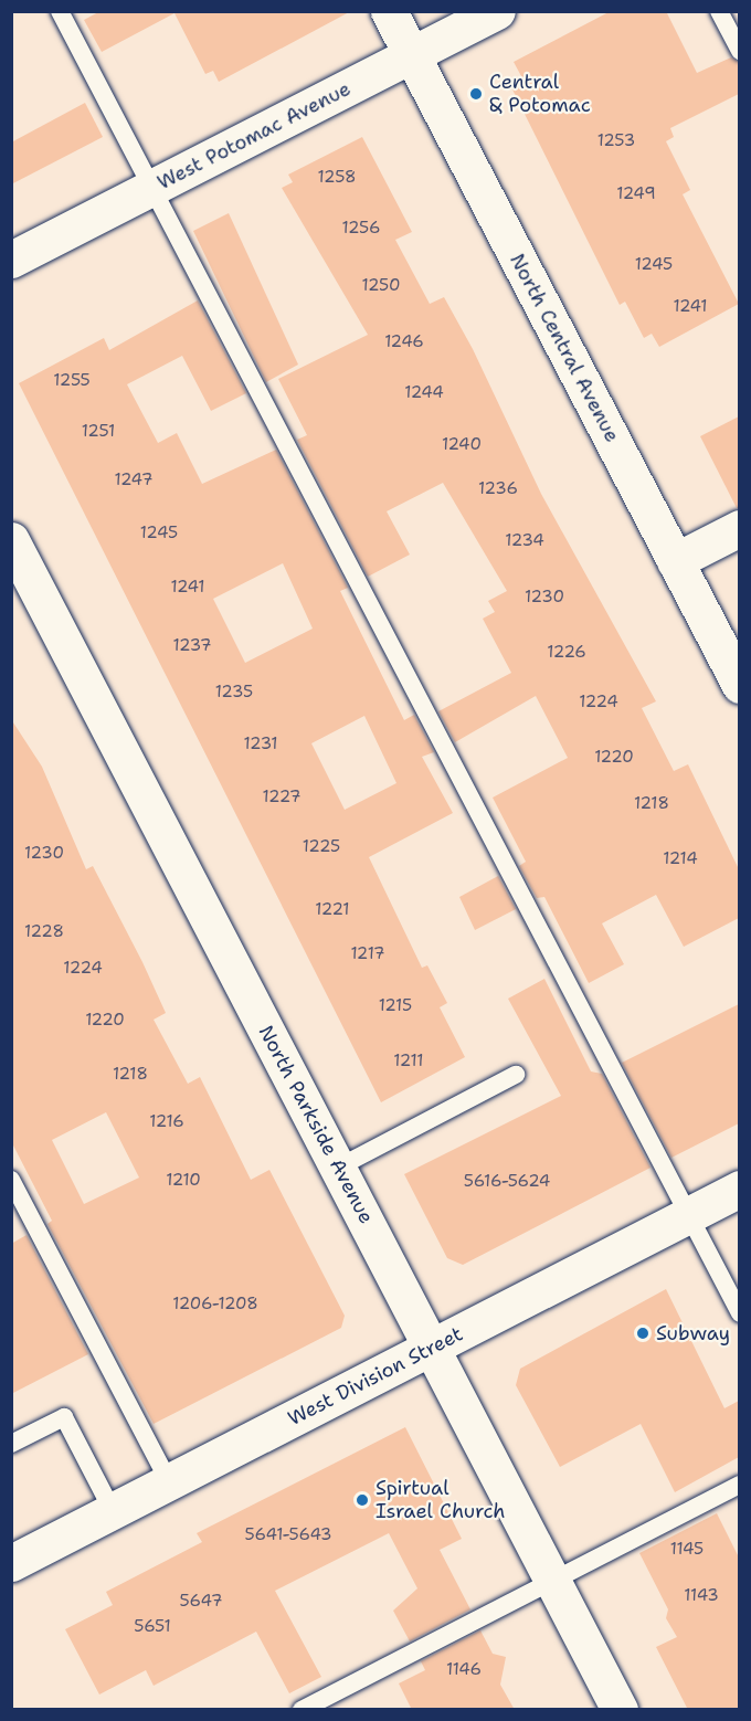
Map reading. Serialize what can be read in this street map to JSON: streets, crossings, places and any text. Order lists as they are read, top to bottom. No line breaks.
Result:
{"streets":{"street":["West Potomac Avenue","North Central Avenue","North Parkside Avenue","West Division Street"]},"crossings":[["West Potomac Avenue","North Central Avenue"],["North Parkside Avenue","West Division Street"]],"places":["Central & Potomac","Subway","Spirtual Israel Church"],"house_numbers":["1253","1258","1249","1256","1245","1250","1241","1246","1255","1244","1251","1240","1247","1236","1245","1234","1241","1230","1237","1226","1235","1224","1231","1220","1227","1218","1225","1230","1214","1221","1228","1217","1224","1215","1220","1211","1218","1216","1210","5616-5624","1206-1208","5641-5643","1145","1143","5647","5651","1146"]}
